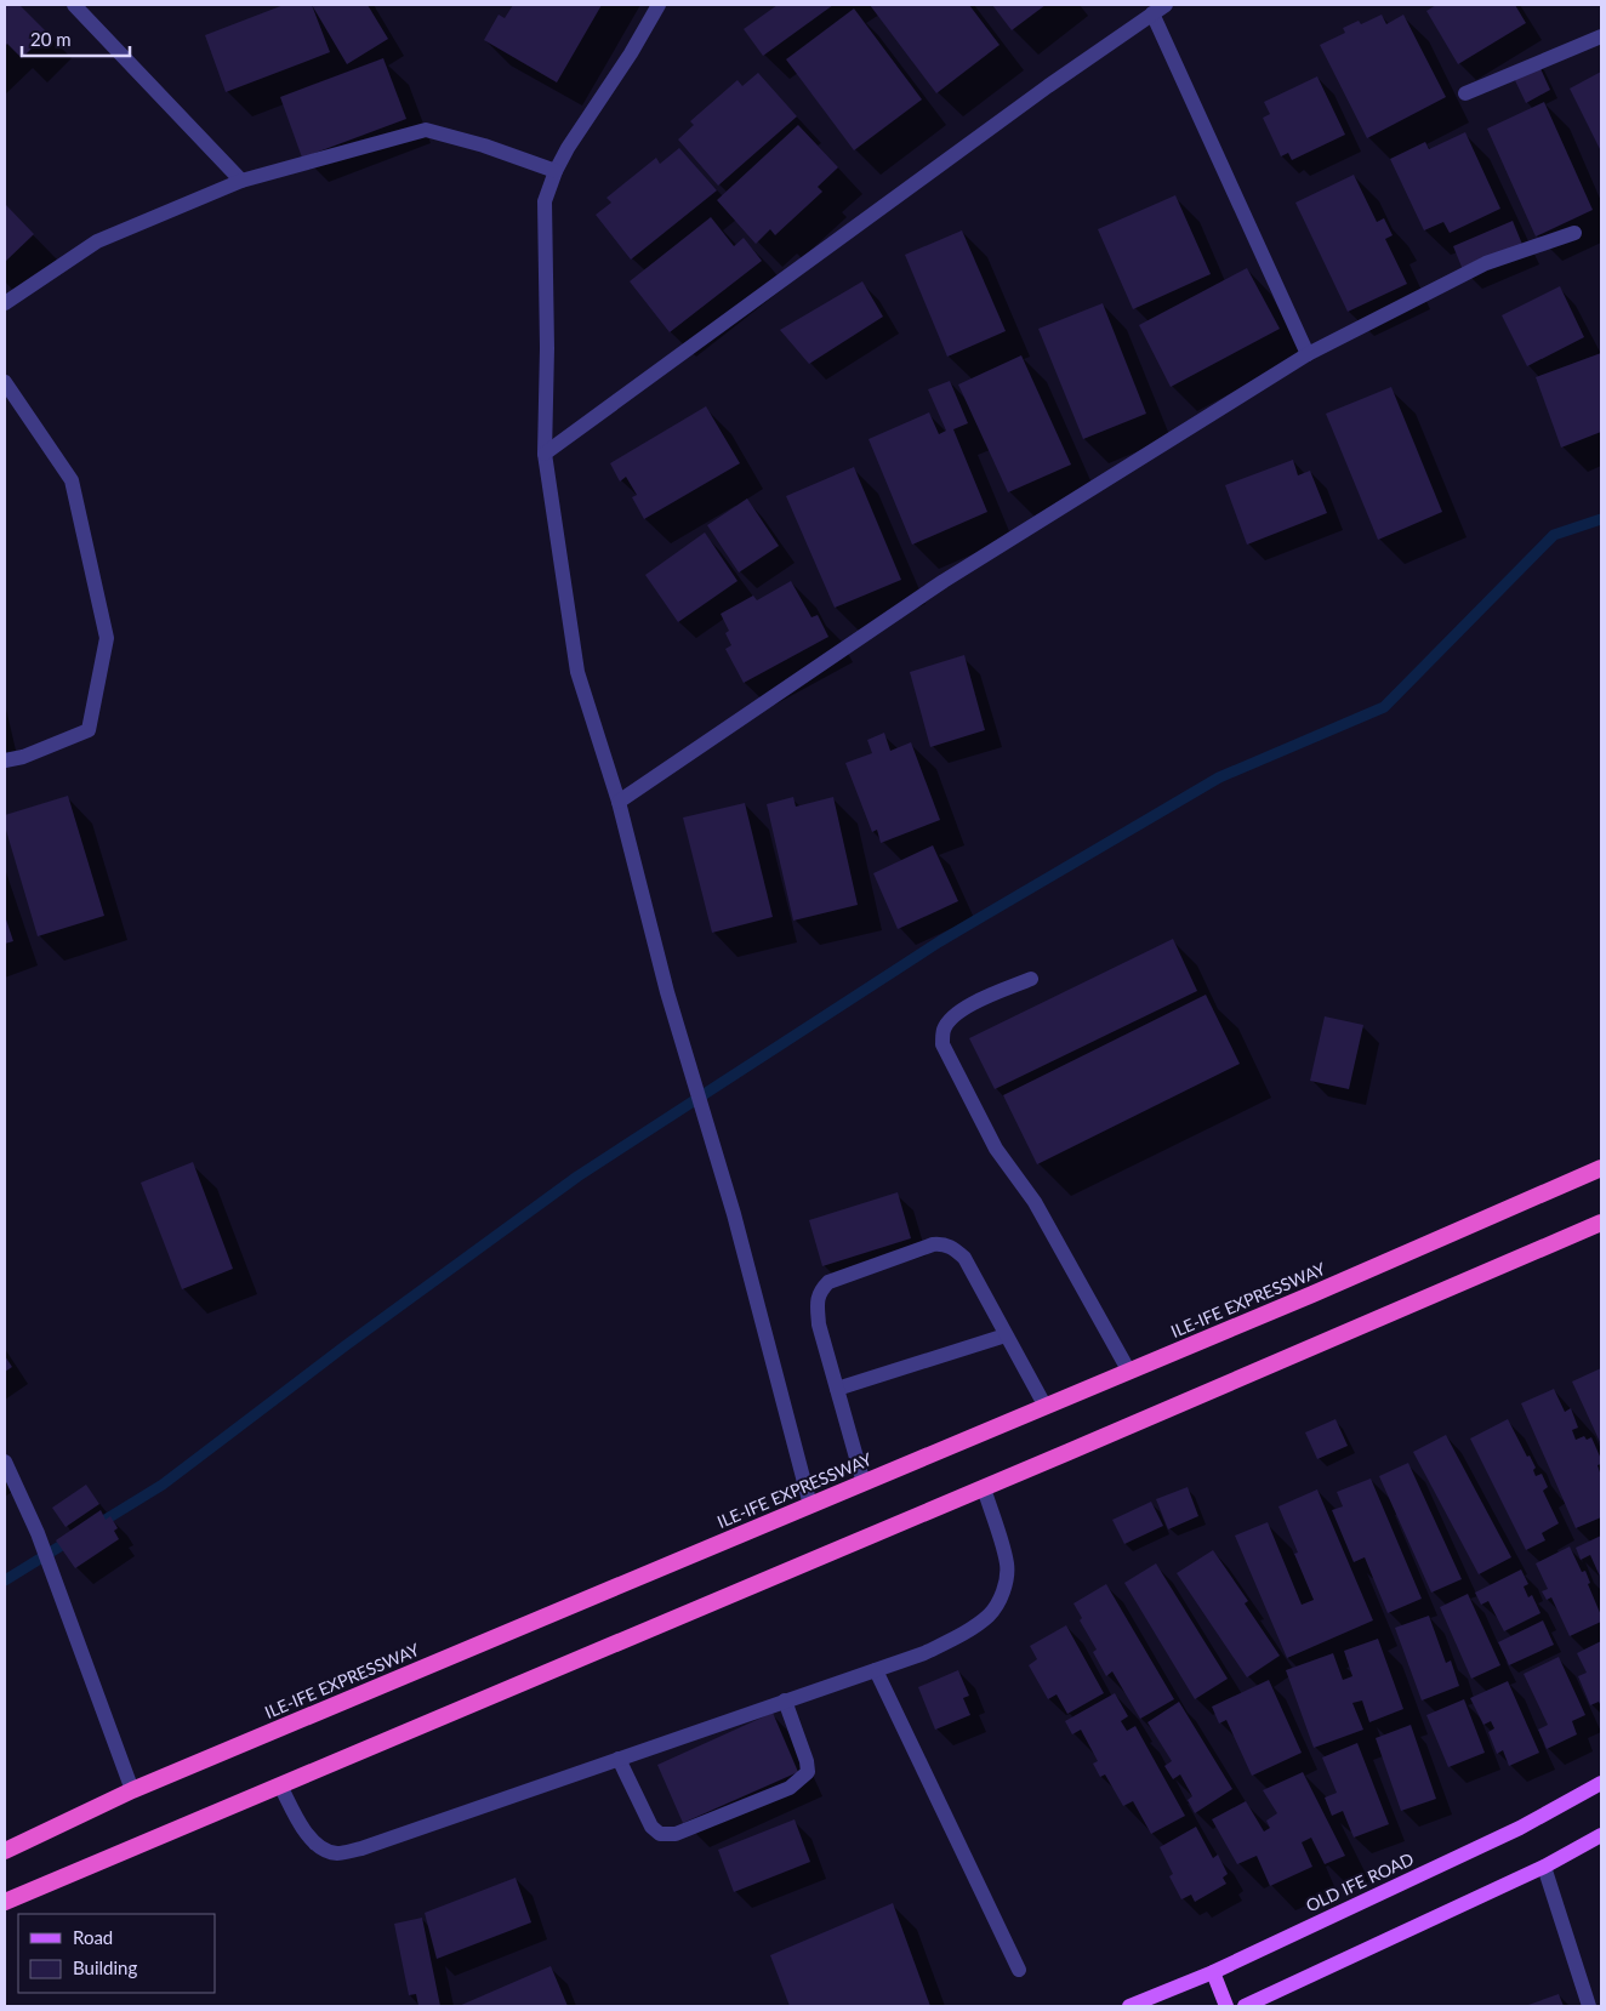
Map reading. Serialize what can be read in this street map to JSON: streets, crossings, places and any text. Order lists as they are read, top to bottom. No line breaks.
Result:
{"streets":{"highway":["ILE-IFE EXPRESSWAY"],"main road":["OLD IFE ROAD"]},"legend":["Road","Building"],"scale_bar":"20 m"}
